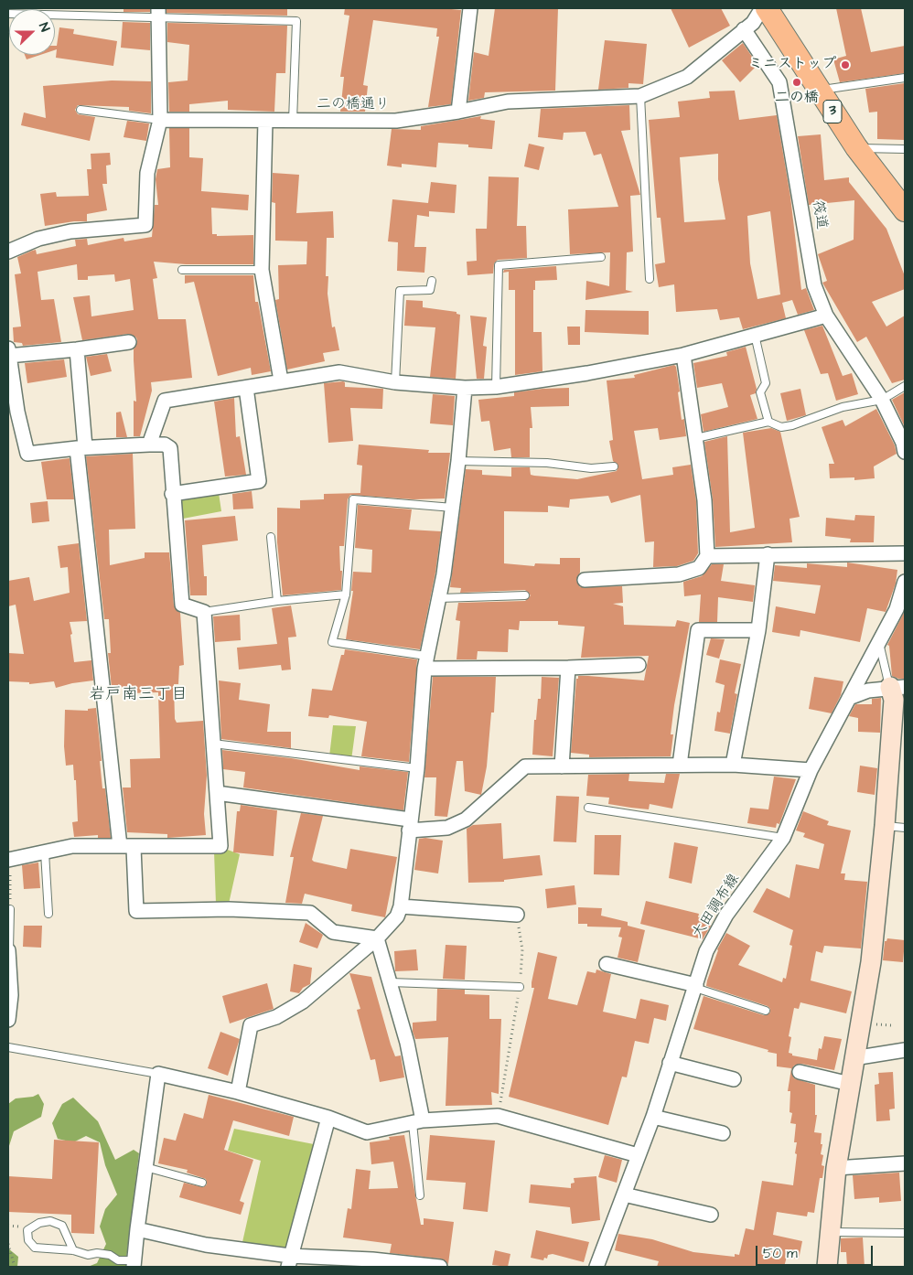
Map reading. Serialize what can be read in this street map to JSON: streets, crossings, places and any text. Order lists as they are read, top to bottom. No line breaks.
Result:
{"streets":{"main road":["3"],"street":["二の橋通り","筏道","大田調布線"]},"crossings":[["二の橋通り","筏道"]],"districts":["岩戸南三丁目"],"places":["ミニストップ","二の橋"],"scale_bar":"50 m","north":"right"}
